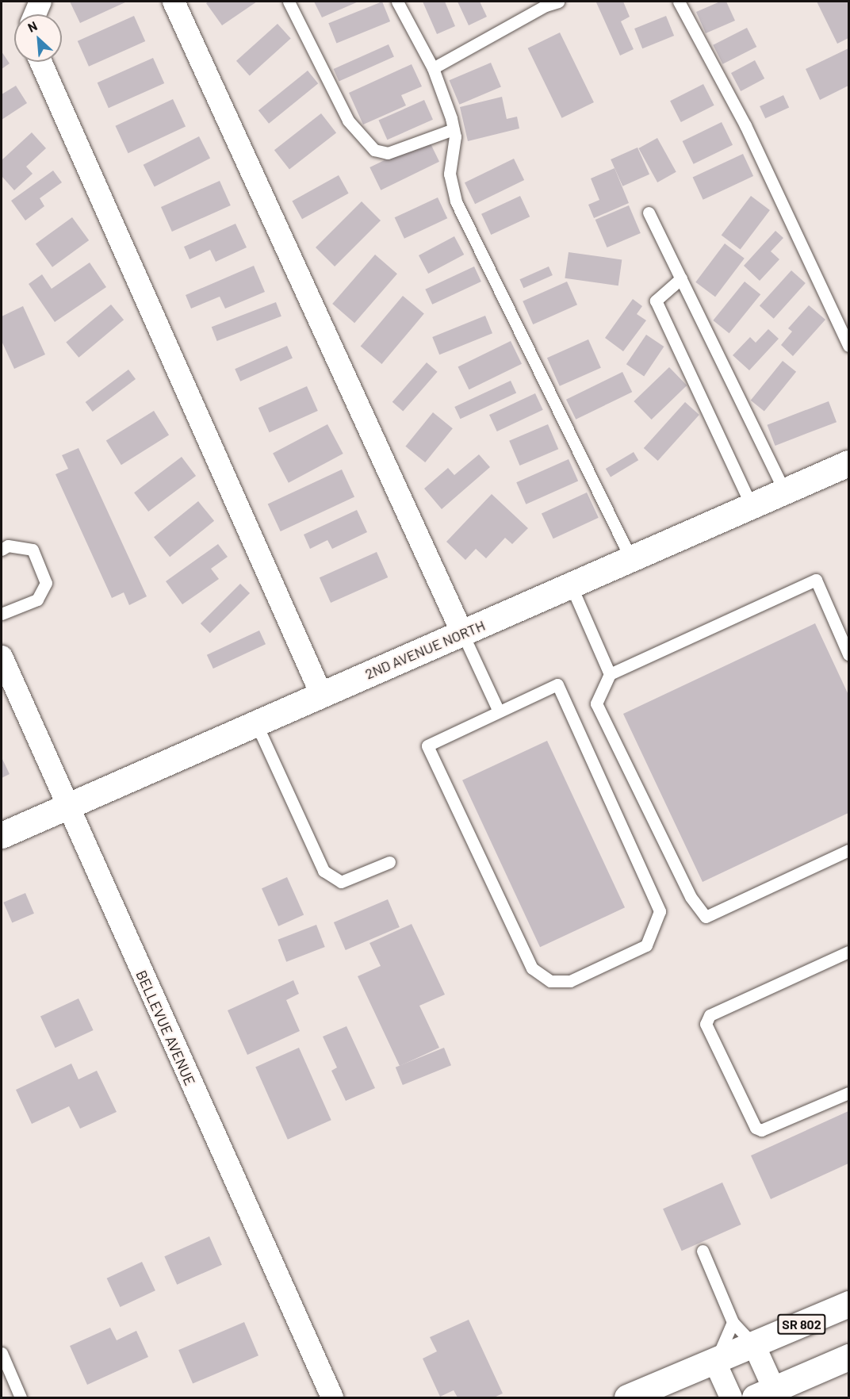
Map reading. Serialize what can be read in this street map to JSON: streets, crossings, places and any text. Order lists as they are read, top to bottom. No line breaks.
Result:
{"streets":{"street":["2ND AVENUE NORTH","BELLEVUE AVENUE","SR 802"]},"crossings":[["2ND AVENUE NORTH","BELLEVUE AVENUE"]],"north":"top left"}
